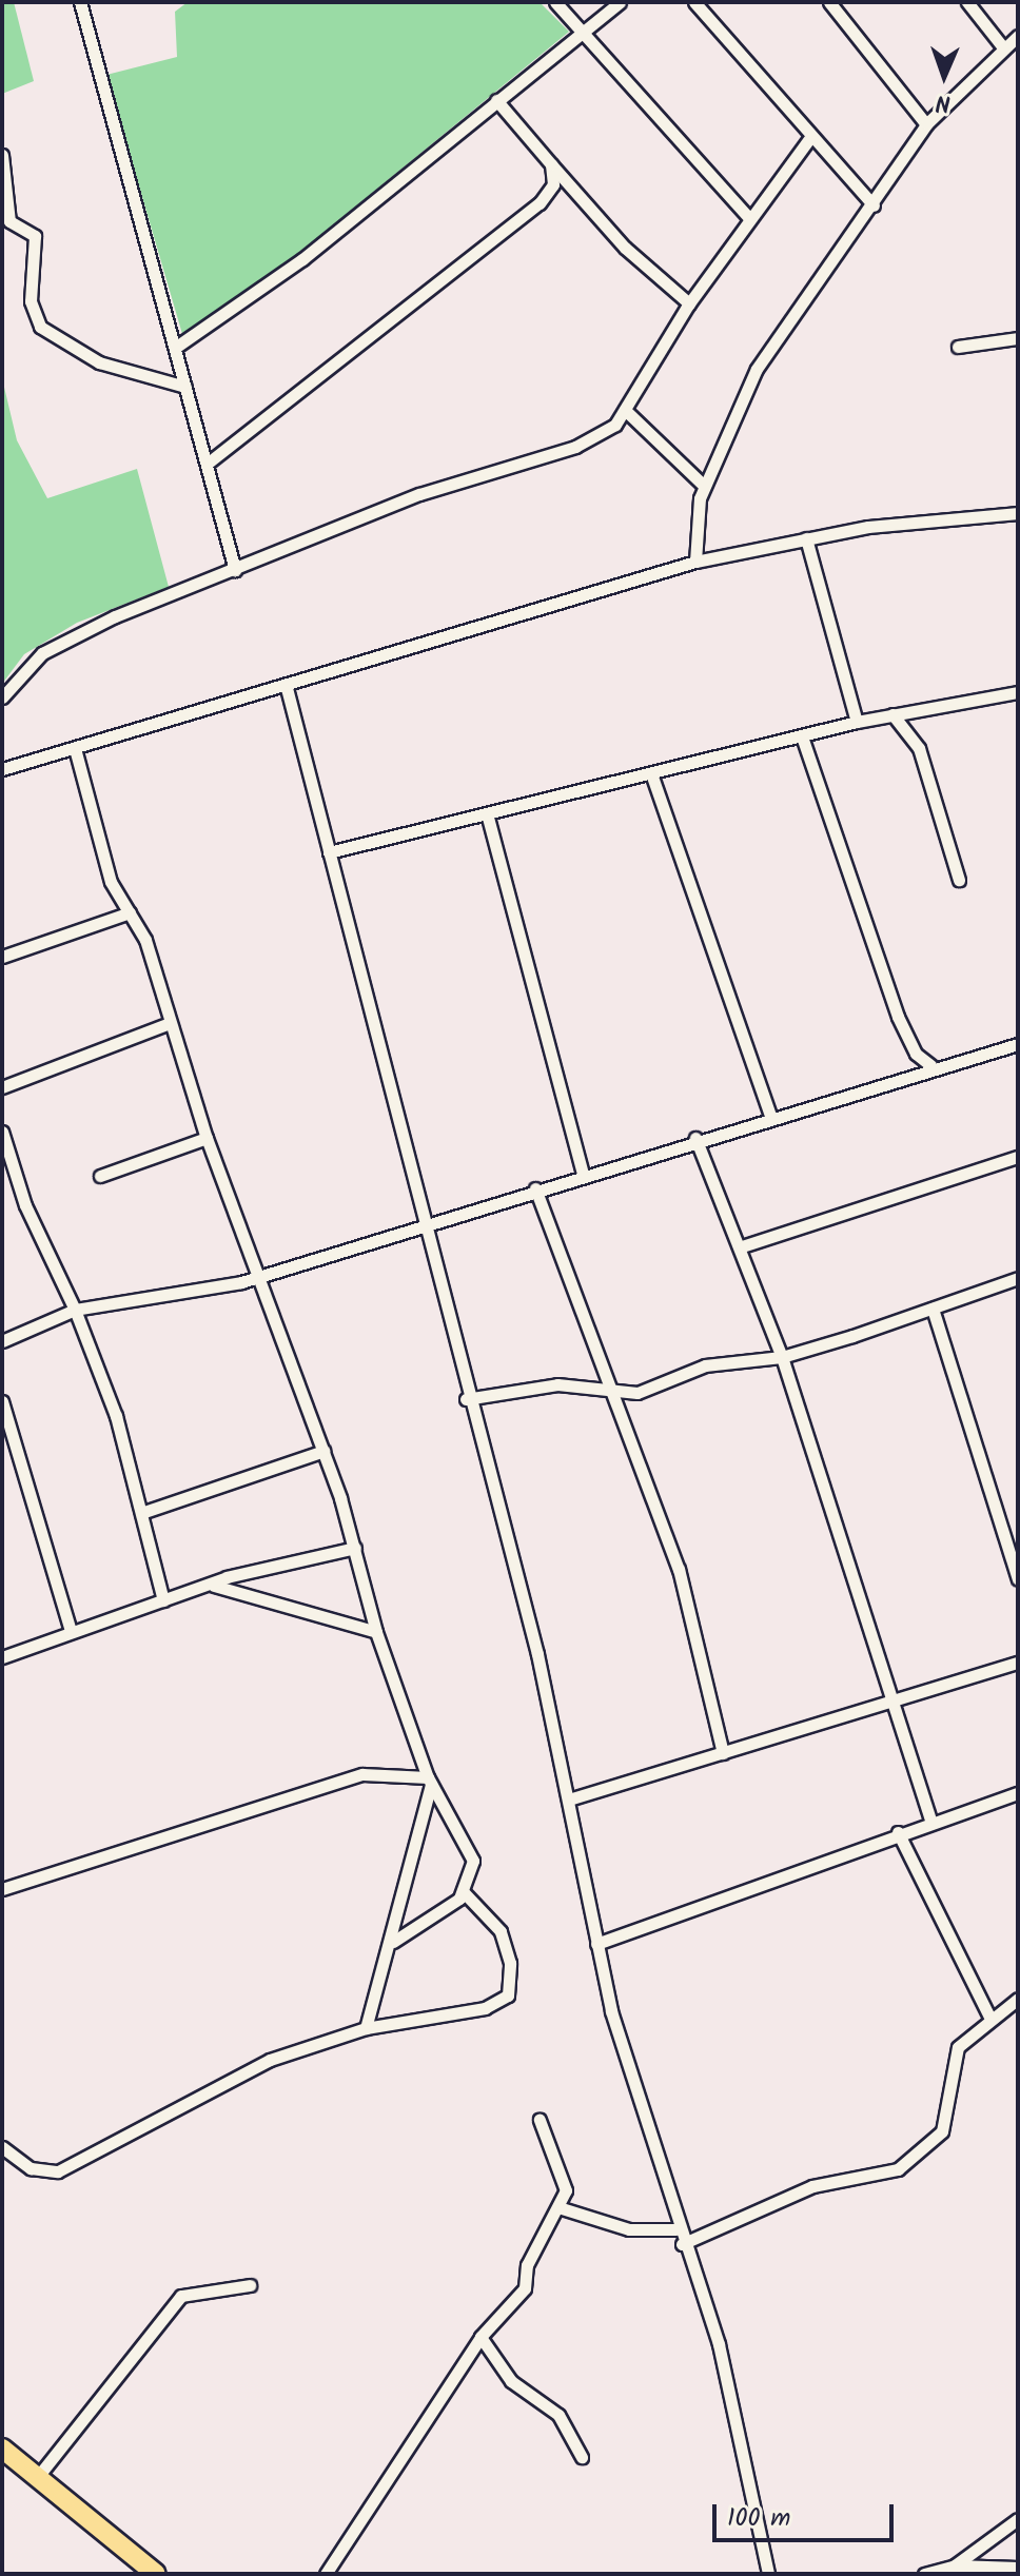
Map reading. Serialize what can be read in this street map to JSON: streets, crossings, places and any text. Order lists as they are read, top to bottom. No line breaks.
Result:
{"scale_bar":"100 m","north":"bottom"}
